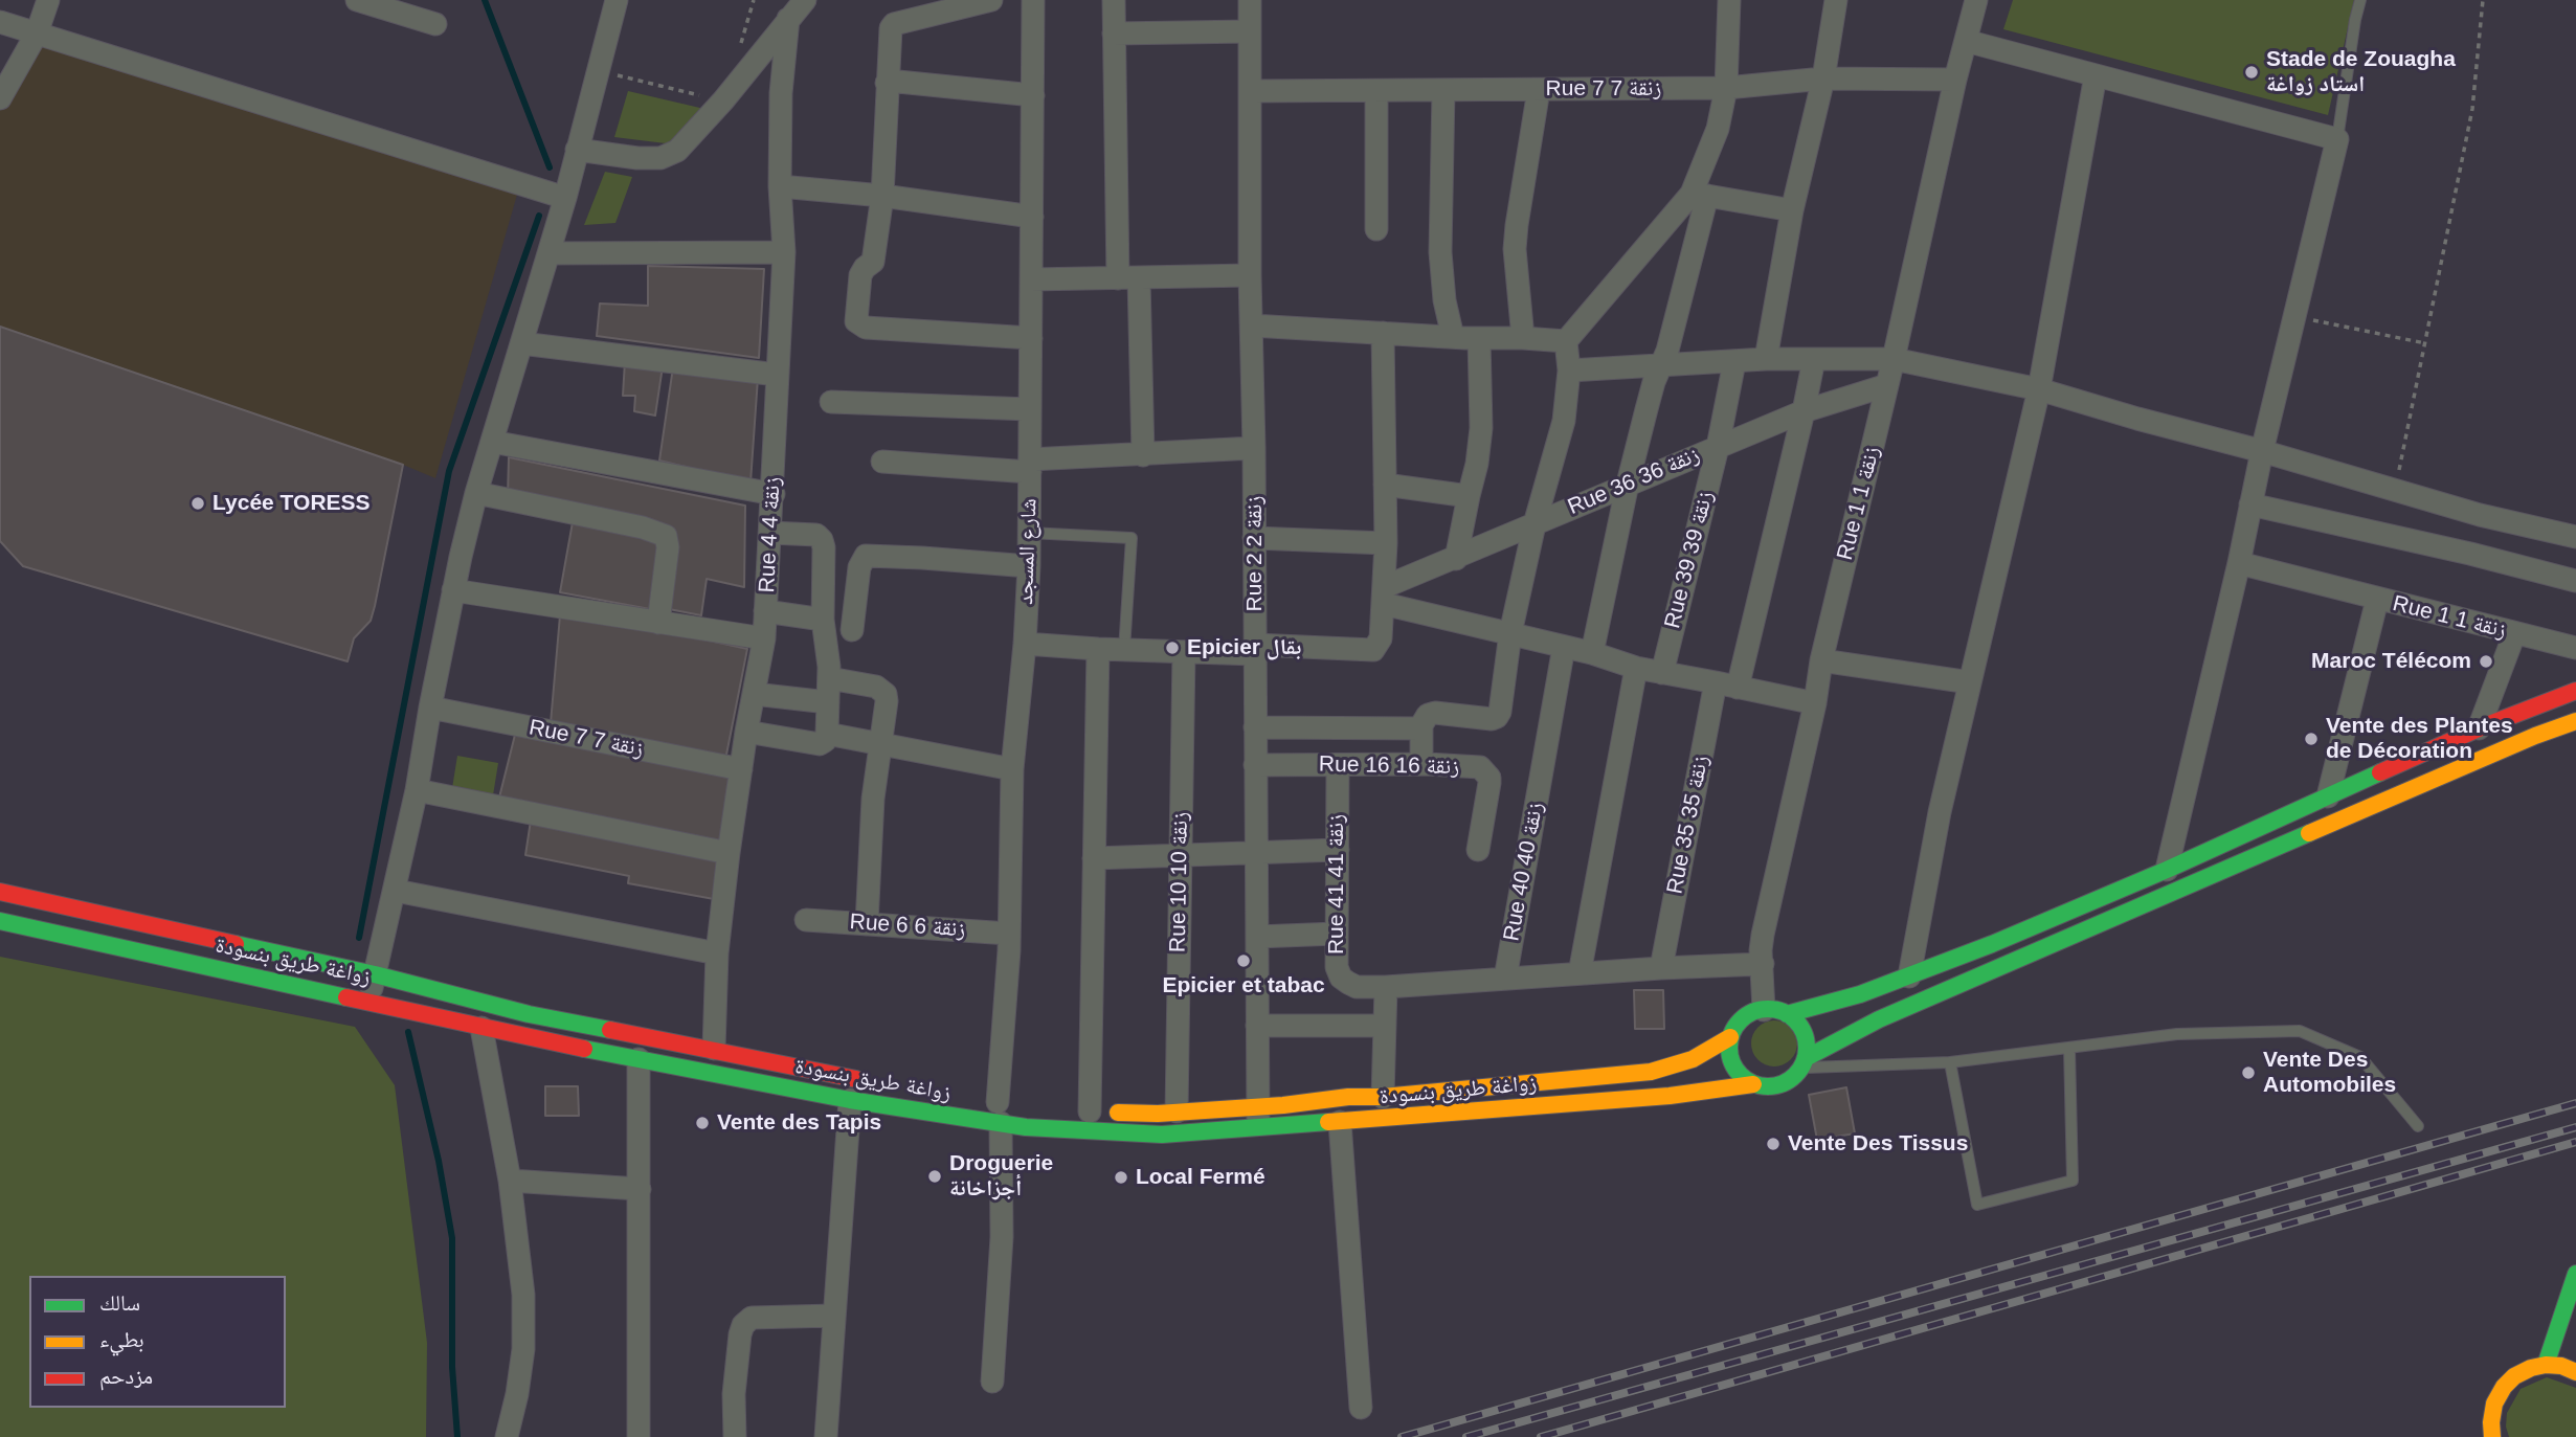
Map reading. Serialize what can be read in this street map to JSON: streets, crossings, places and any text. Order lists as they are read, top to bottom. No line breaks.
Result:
{"streets":{"main road":["زواغة طريق بنسودة"],"street":["Rue 7 زنقة 7","Rue 36 زنقة 36","Rue 1 زنقة 1","Rue 4 زنقة 4","شارع المسجد","Rue 2 زنقة 2","Rue 39 زنقة 39","Rue 16 زنقة 16","Rue 35 زنقة 35","Rue 40 زنقة 40","Rue 10 زنقة 10","Rue 41 زنقة 41","Rue 6 زنقة 6"]},"crossings":[["Rue 7 زنقة 7","Rue 1 زنقة 1"],["Rue 7 زنقة 7","Rue 4 زنقة 4"],["Rue 7 زنقة 7","Rue 2 زنقة 2"],["Rue 36 زنقة 36","Rue 1 زنقة 1"],["Rue 36 زنقة 36","Rue 39 زنقة 39"],["Rue 36 زنقة 36","Rue 35 زنقة 35"],["Rue 1 زنقة 1","زواغة طريق بنسودة"],["Rue 4 زنقة 4","زواغة طريق بنسودة"],["شارع المسجد","Rue 6 زنقة 6"],["شارع المسجد","زواغة طريق بنسودة"],["Rue 2 زنقة 2","Rue 16 زنقة 16"],["Rue 2 زنقة 2","زواغة طريق بنسودة"],["Rue 16 زنقة 16","Rue 41 زنقة 41"],["Rue 10 زنقة 10","زواغة طريق بنسودة"]],"places":["Stade de Zouagha استاد زواغة","Lycée TORESS","Epicier بقال","Maroc Télécom","Vente des Plantes de Décoration","Epicier et tabac","Vente Des Automobiles","Vente des Tapis","Vente Des Tissus","Droguerie أجزاخانة","Local Fermé"],"legend":["سالك","بطيء","مزدحم"]}
